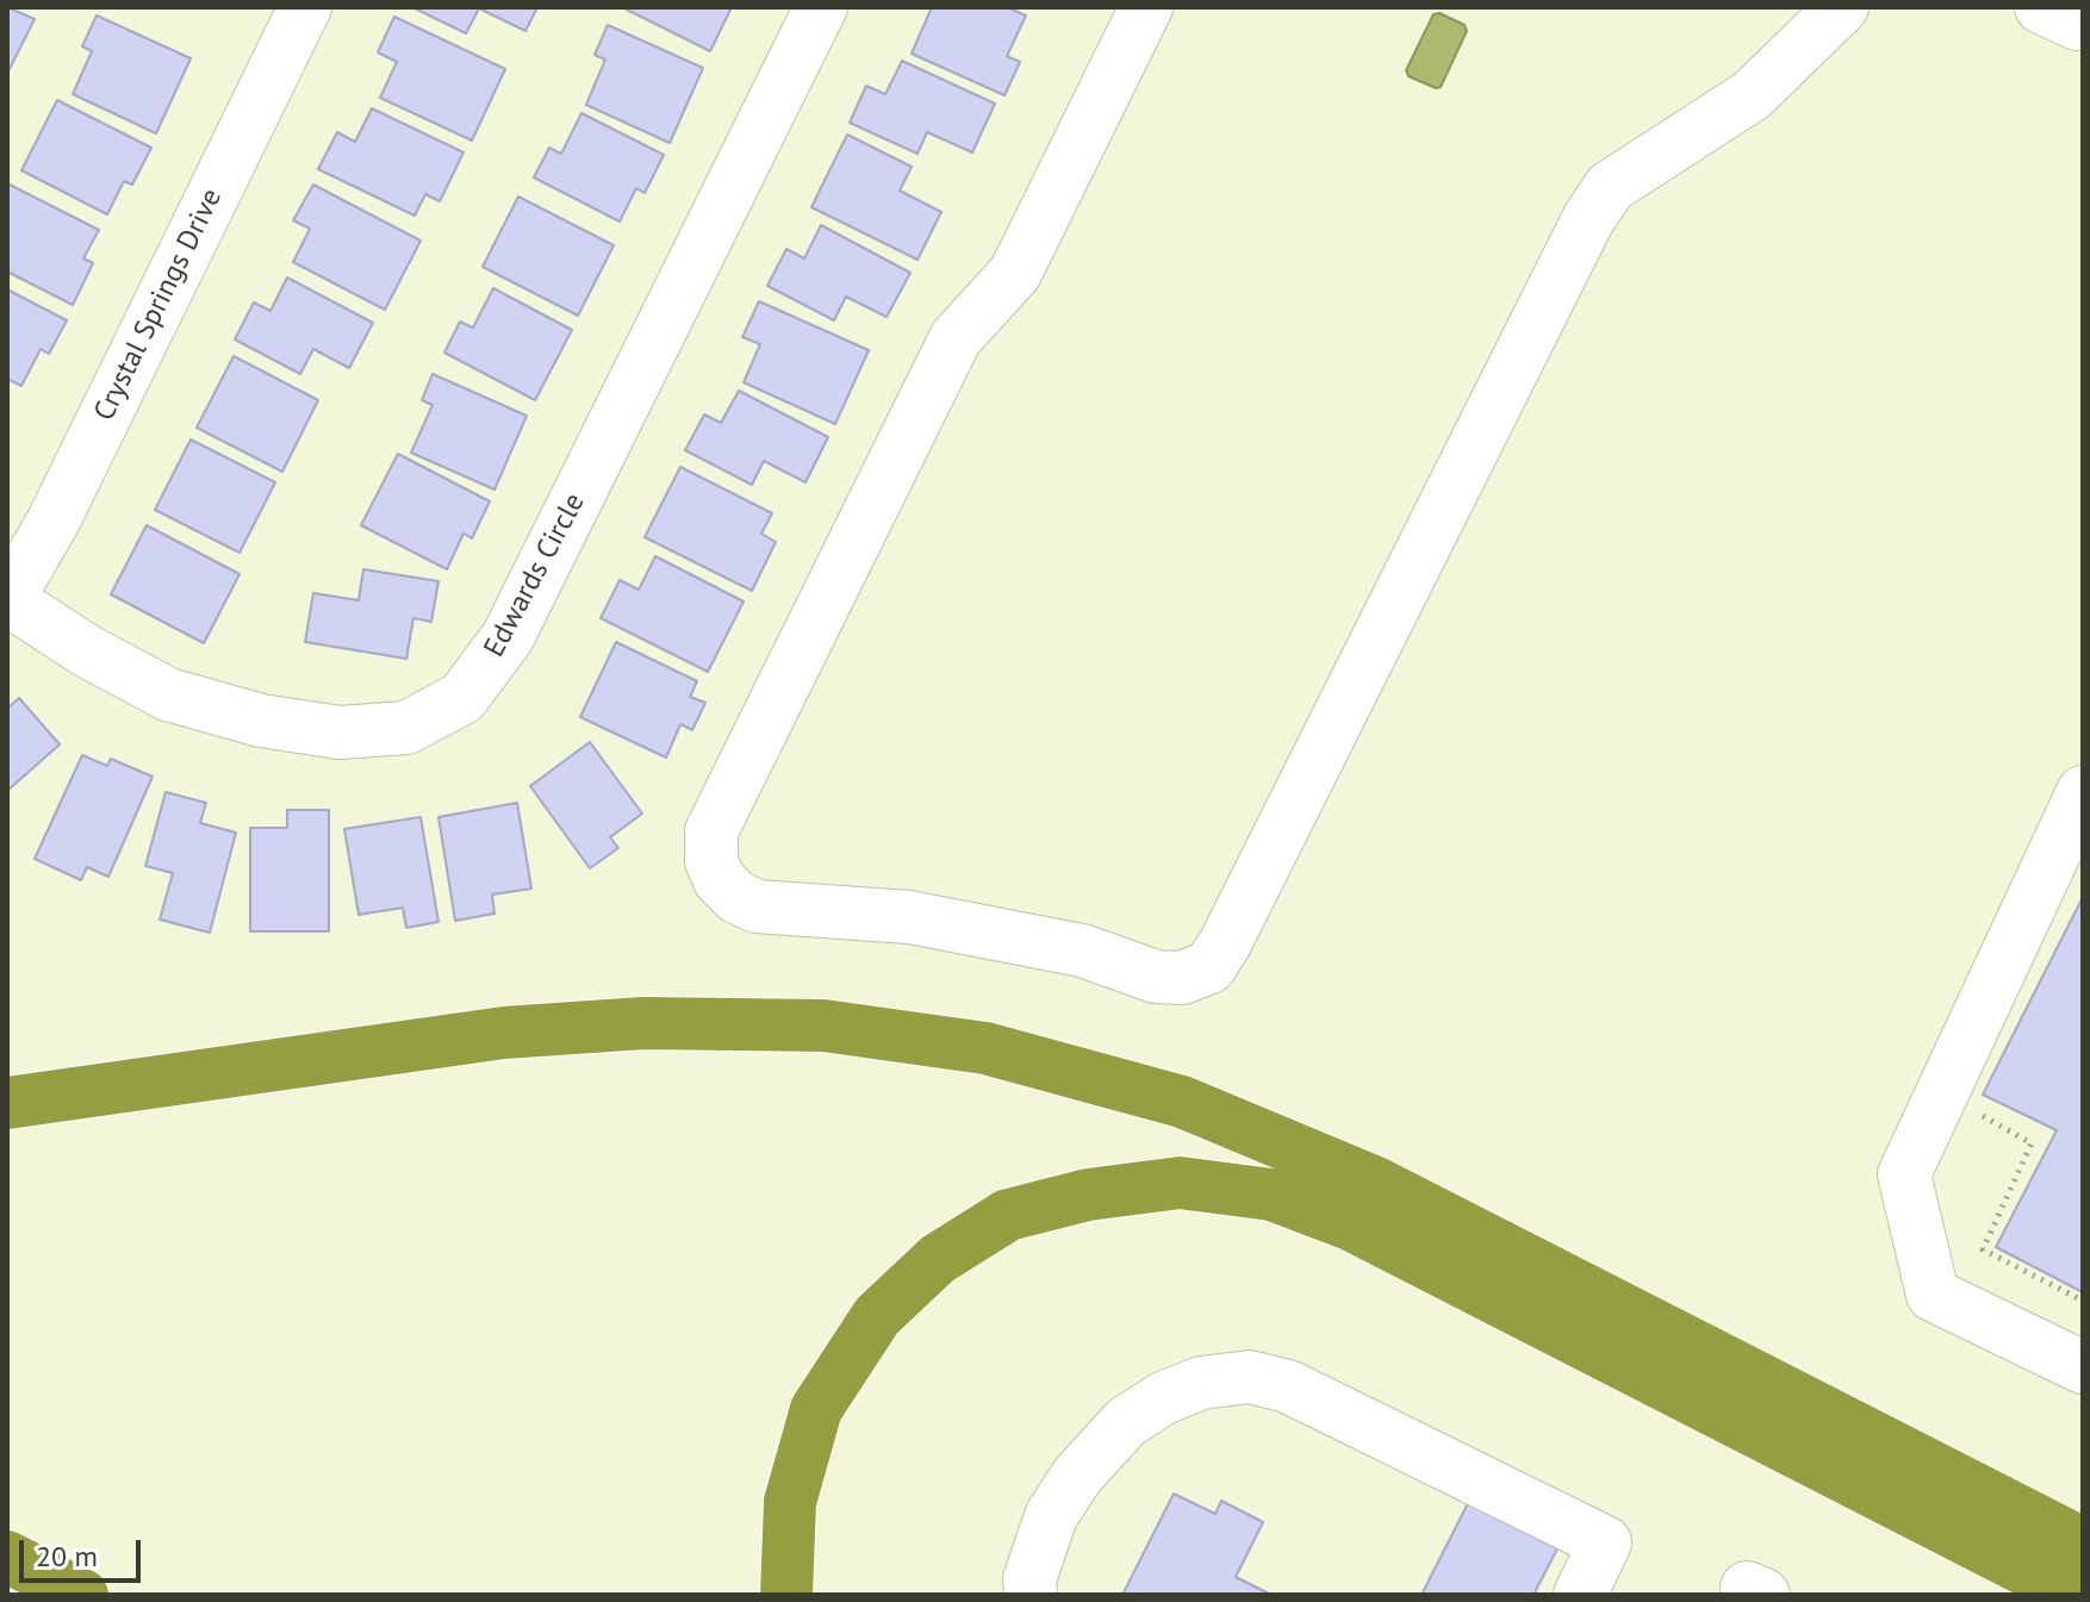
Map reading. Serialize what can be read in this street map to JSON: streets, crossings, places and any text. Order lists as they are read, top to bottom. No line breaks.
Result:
{"streets":{"street":["Crystal Springs Drive","Edwards Circle"]},"crossings":[["Crystal Springs Drive","Edwards Circle"]],"scale_bar":"20 m"}
